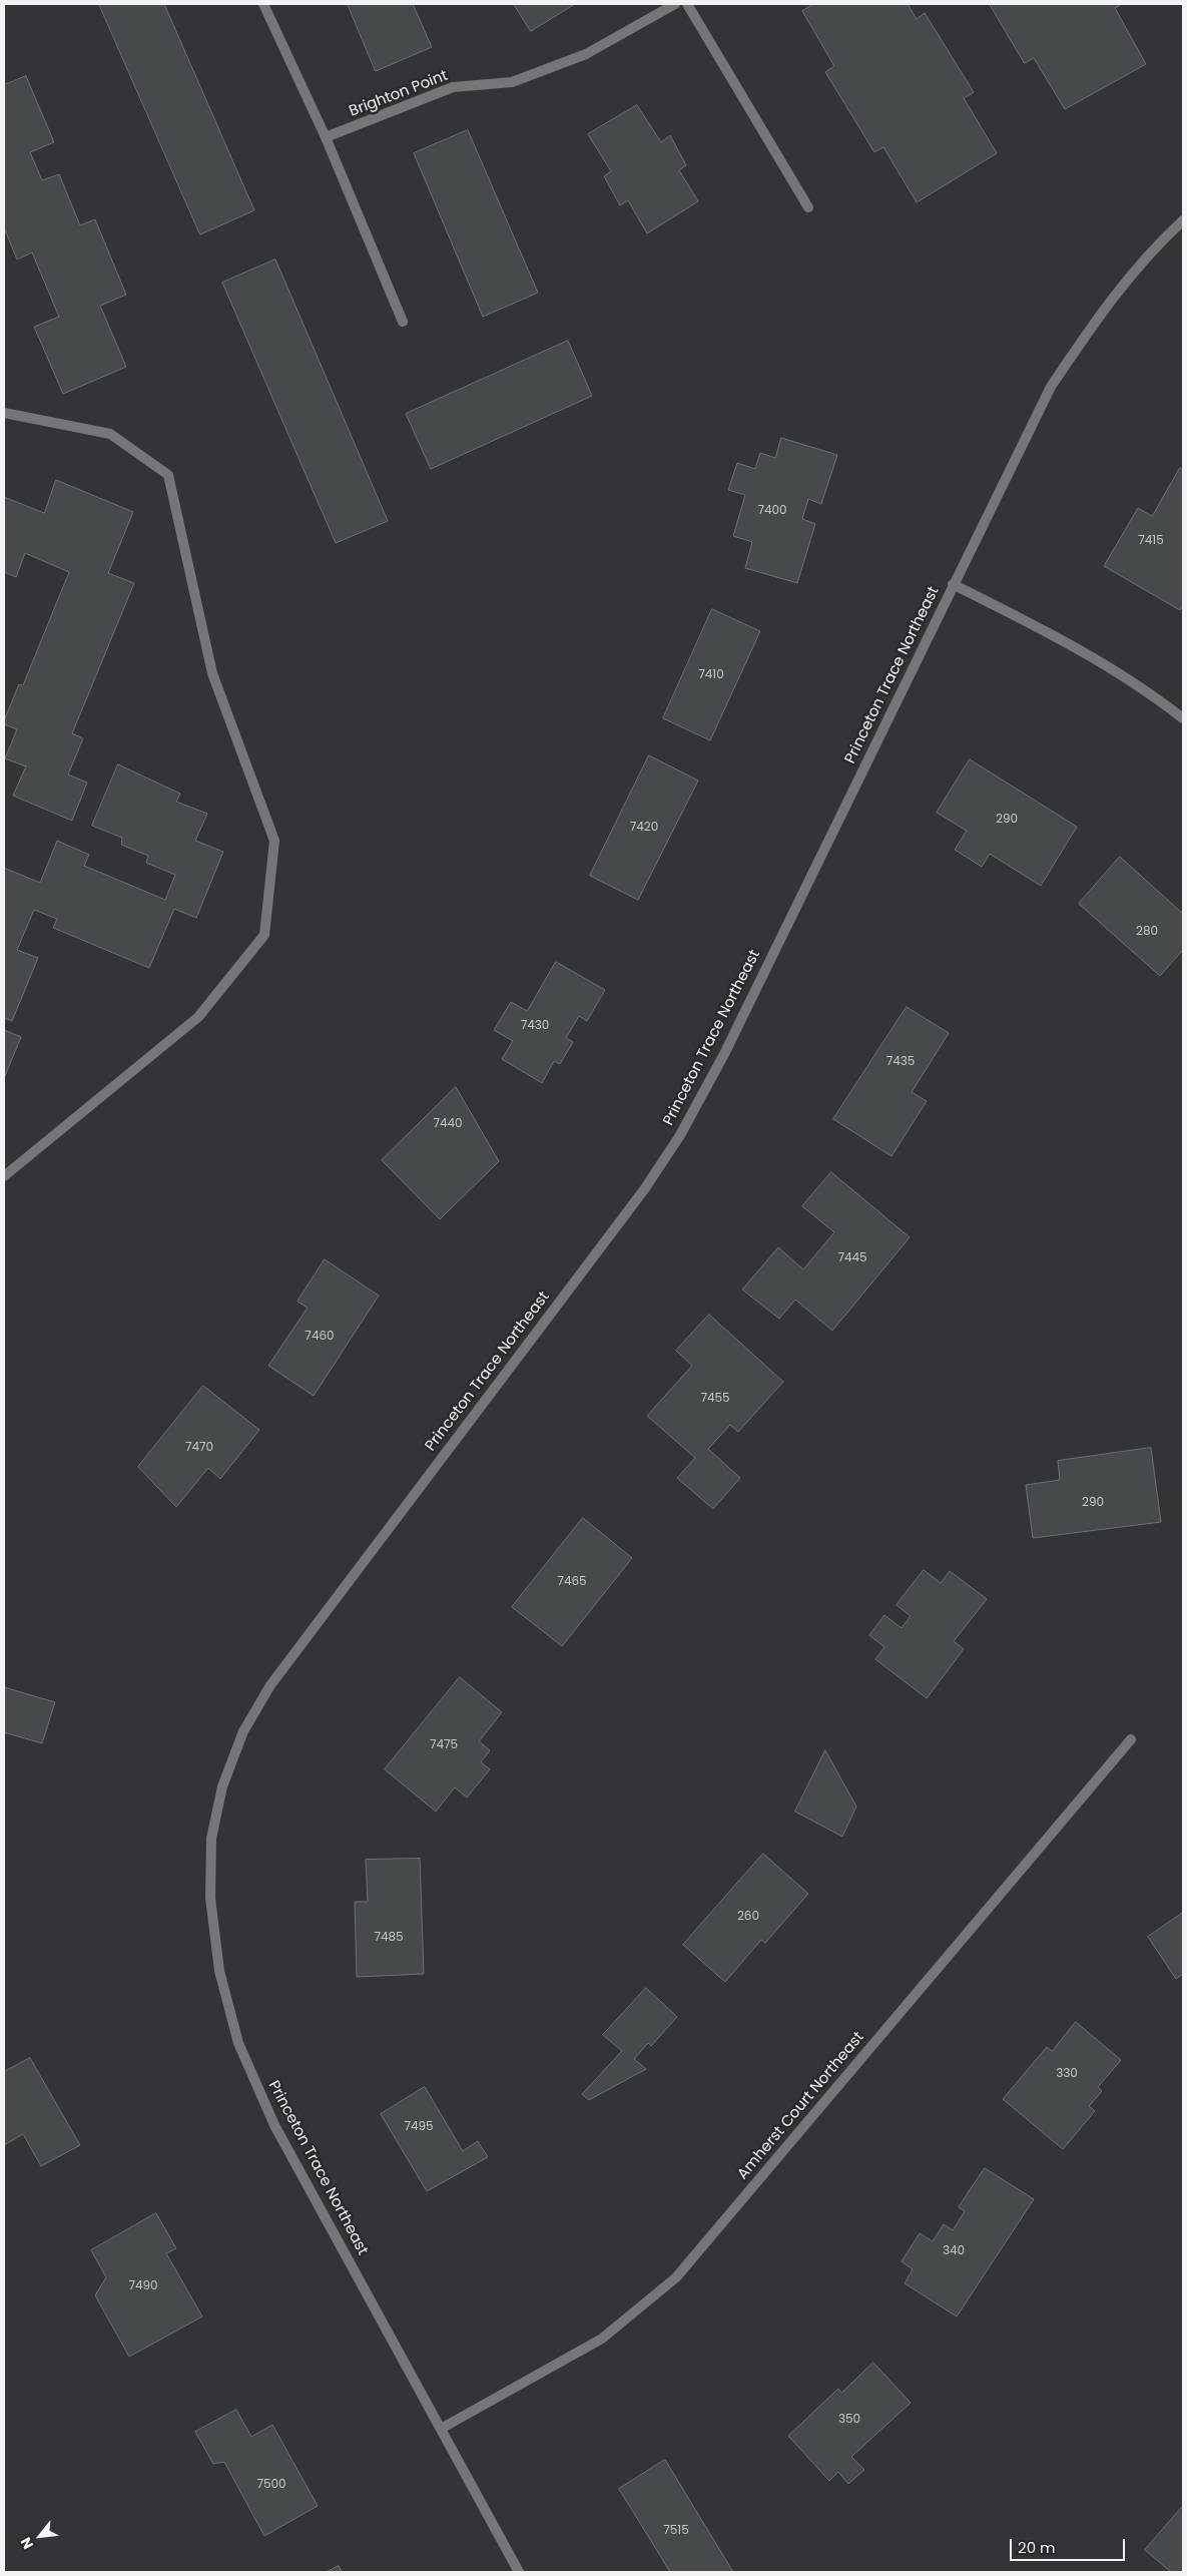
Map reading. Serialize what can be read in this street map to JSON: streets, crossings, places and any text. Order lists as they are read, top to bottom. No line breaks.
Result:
{"streets":{"street":["Brighton Point","Princeton Trace Northeast","Amherst Court Northeast"]},"crossings":[["Princeton Trace Northeast","Amherst Court Northeast"]],"house_numbers":["7400","7415","7410","290","7420","280","7430","7435","7440","7445","7460","7455","7470","290","7465","7475","260","7485","330","7495","340","7490","350","7500","7515"],"scale_bar":"20 m","north":"bottom left"}
